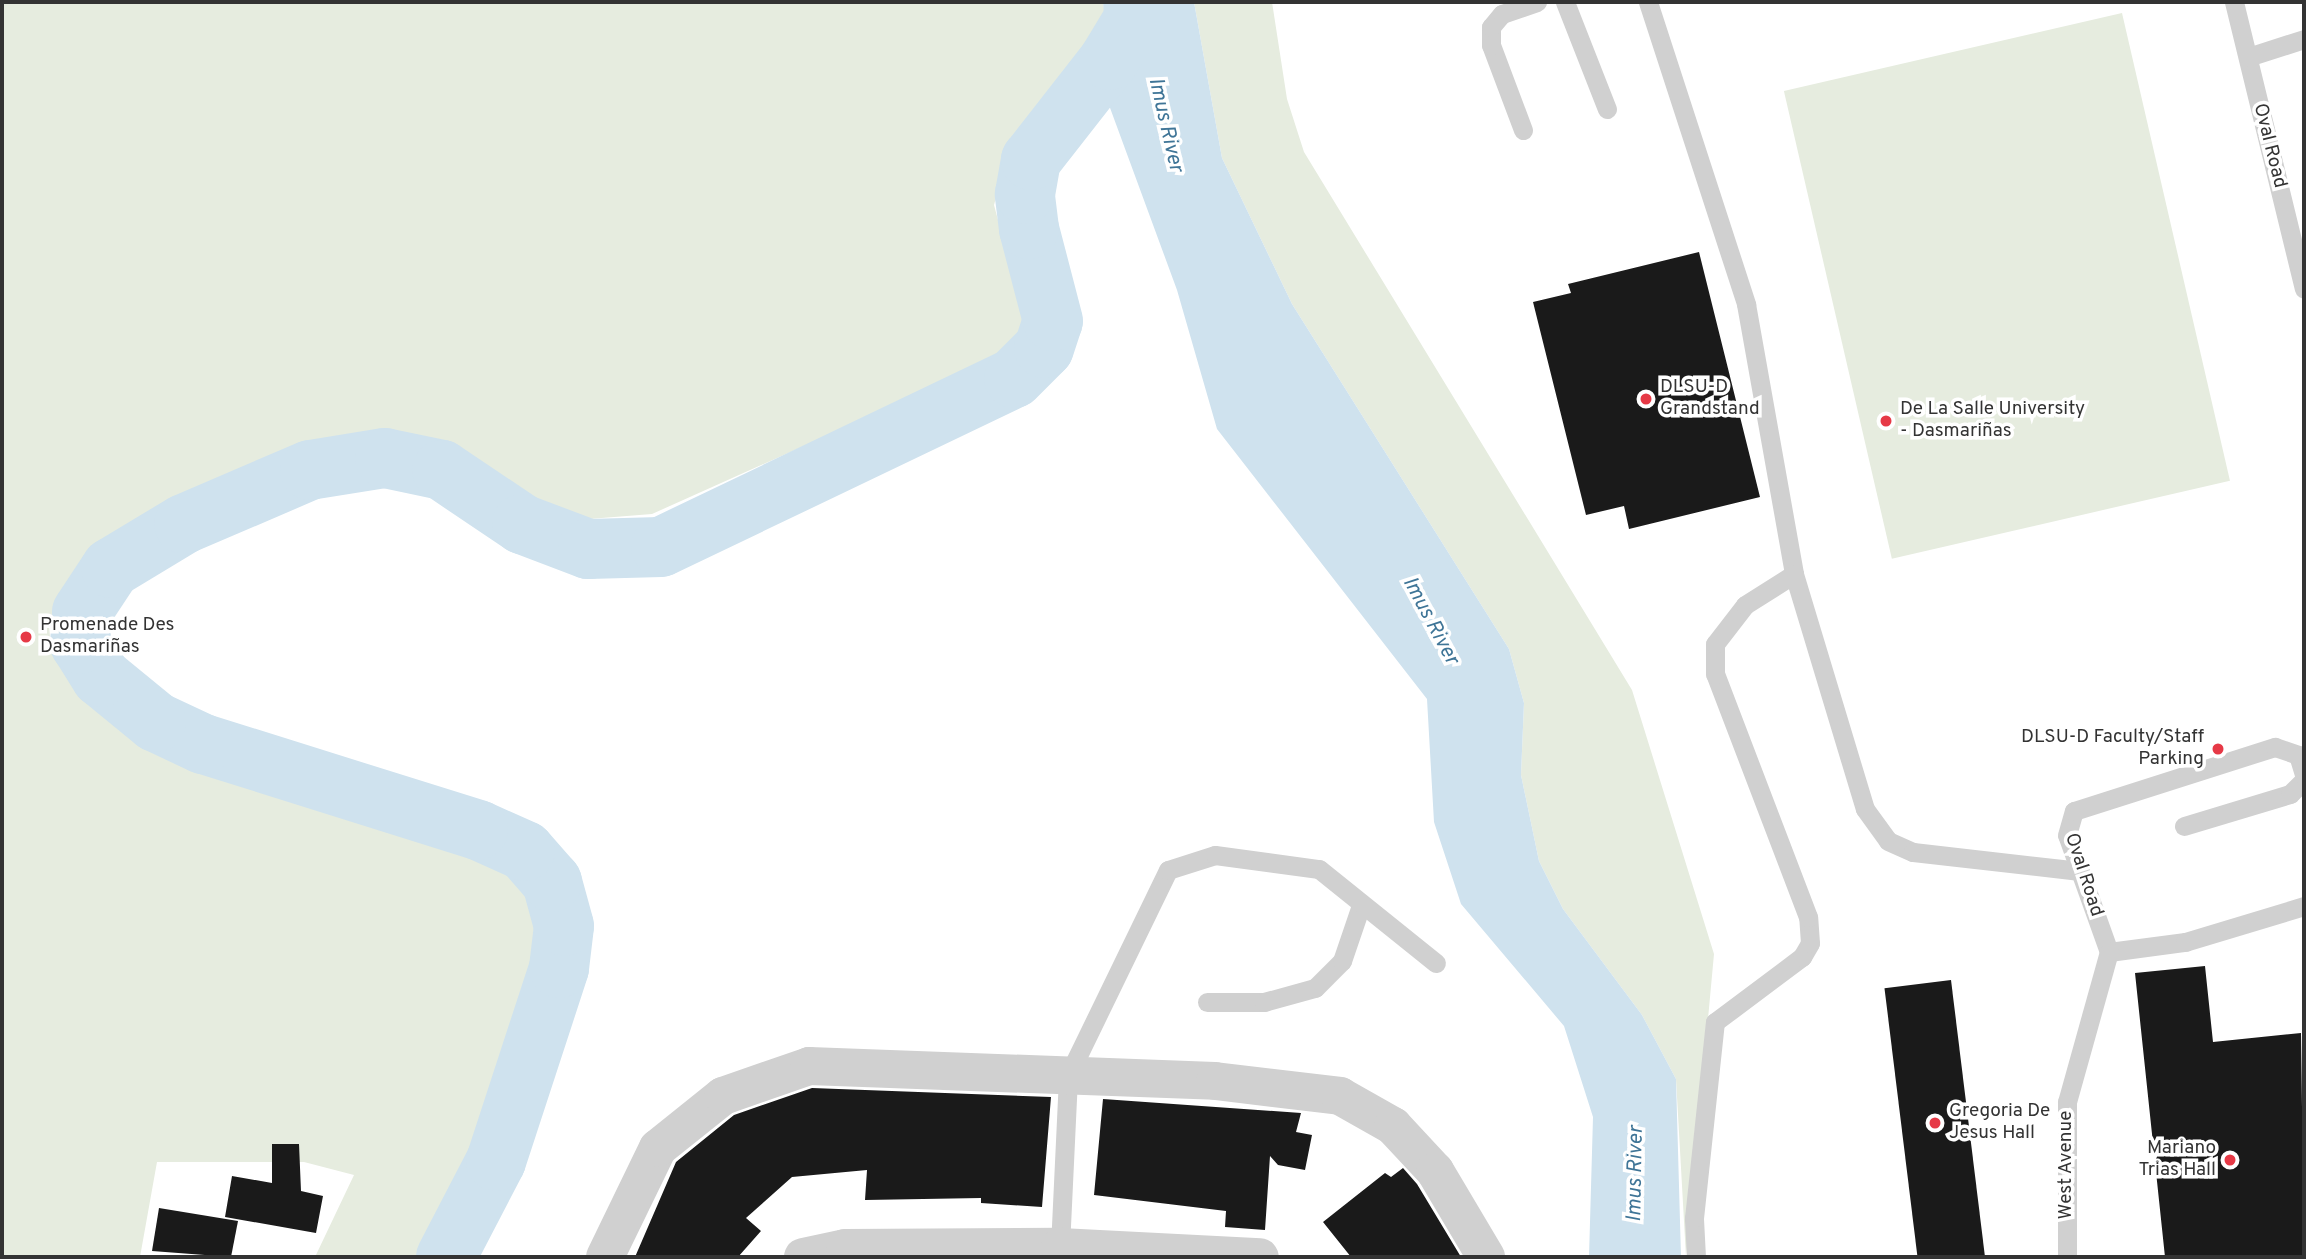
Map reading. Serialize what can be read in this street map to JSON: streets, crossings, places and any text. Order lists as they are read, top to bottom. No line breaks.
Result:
{"streets":{"lane":["Oval Road","West Avenue"]},"crossings":[["Oval Road","West Avenue"]],"water":["Imus River"],"places":["DLSU-D Grandstand","De La Salle University - Dasmariñas","Promenade Des Dasmariñas","DLSU-D Faculty/Staff Parking","Gregoria De Jesus Hall","Mariano Trias Hall"]}
